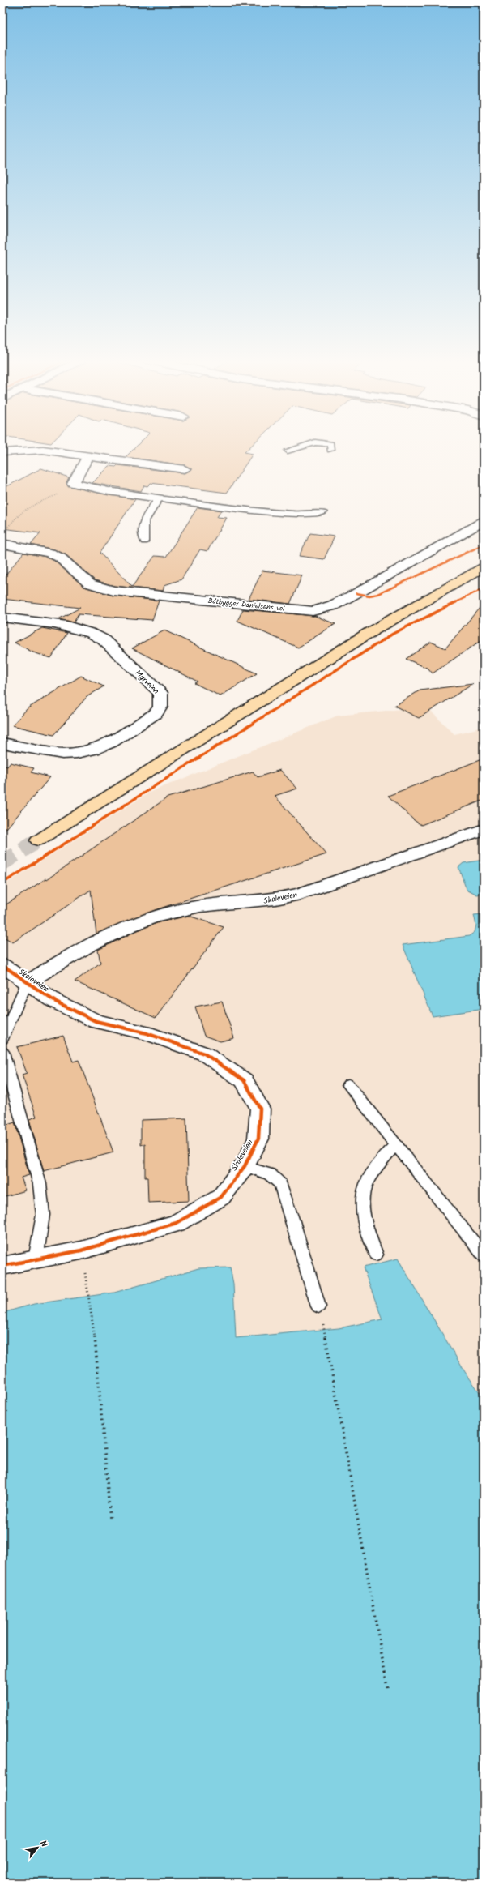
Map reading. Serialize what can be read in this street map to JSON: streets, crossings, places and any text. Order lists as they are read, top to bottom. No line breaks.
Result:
{"streets":{"street":["Båtbygger Danielsens vei","Myrveien","Skoleveien"]},"north":"top right"}
